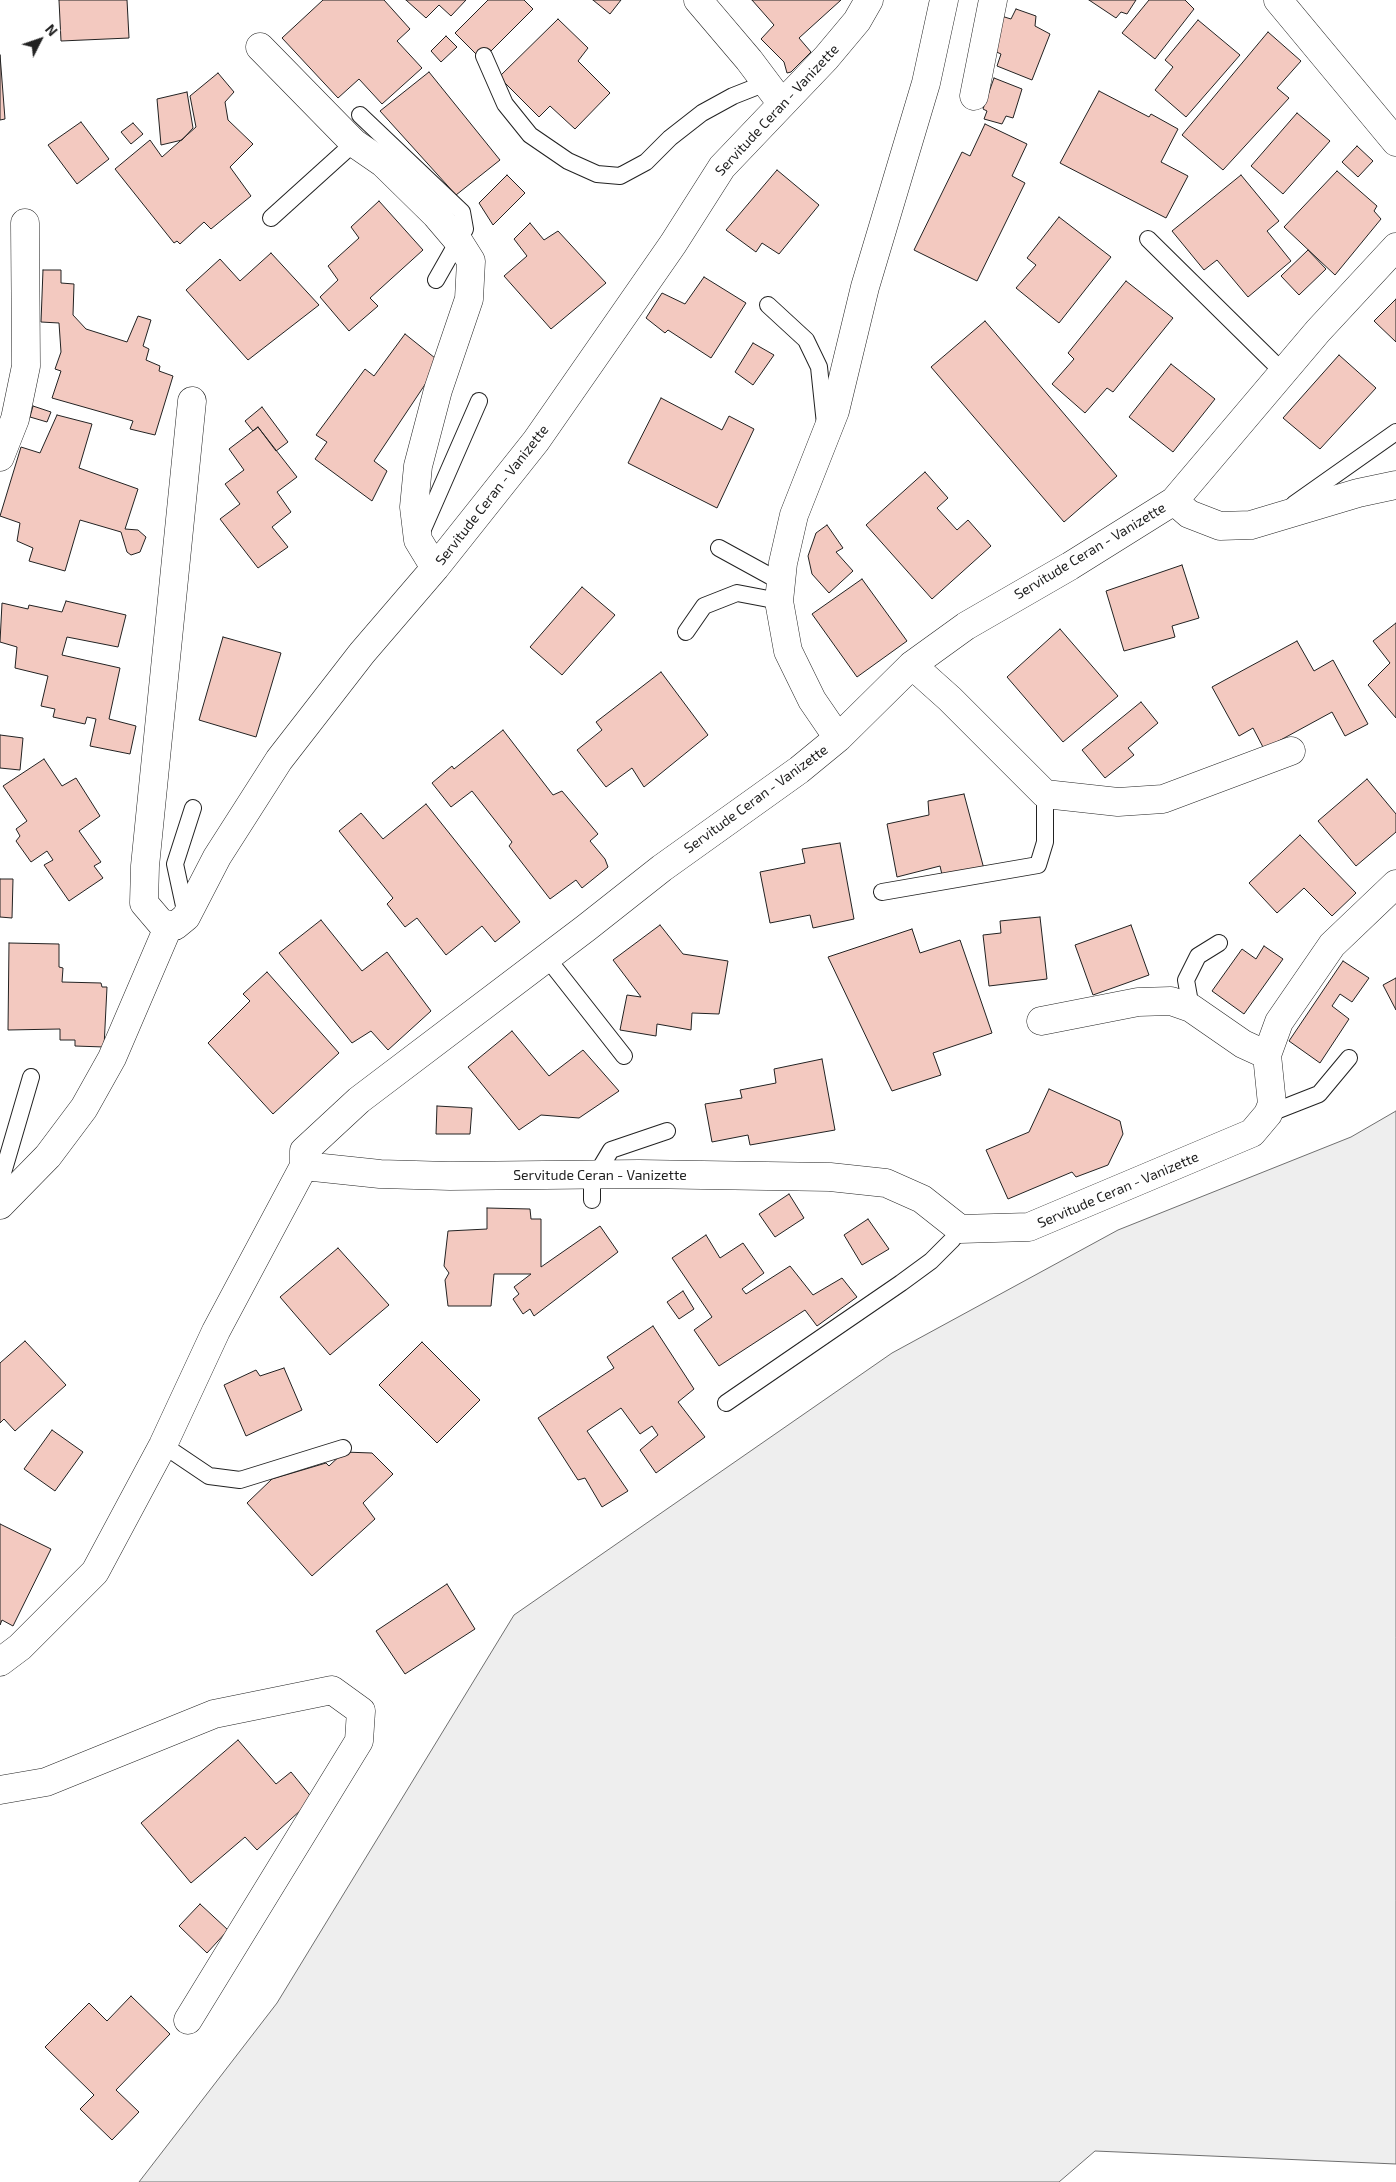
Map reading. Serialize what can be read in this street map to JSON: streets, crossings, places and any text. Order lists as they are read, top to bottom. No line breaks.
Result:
{"streets":{"street":["Servitude Ceran - Vanizette"]},"north":"top right"}
